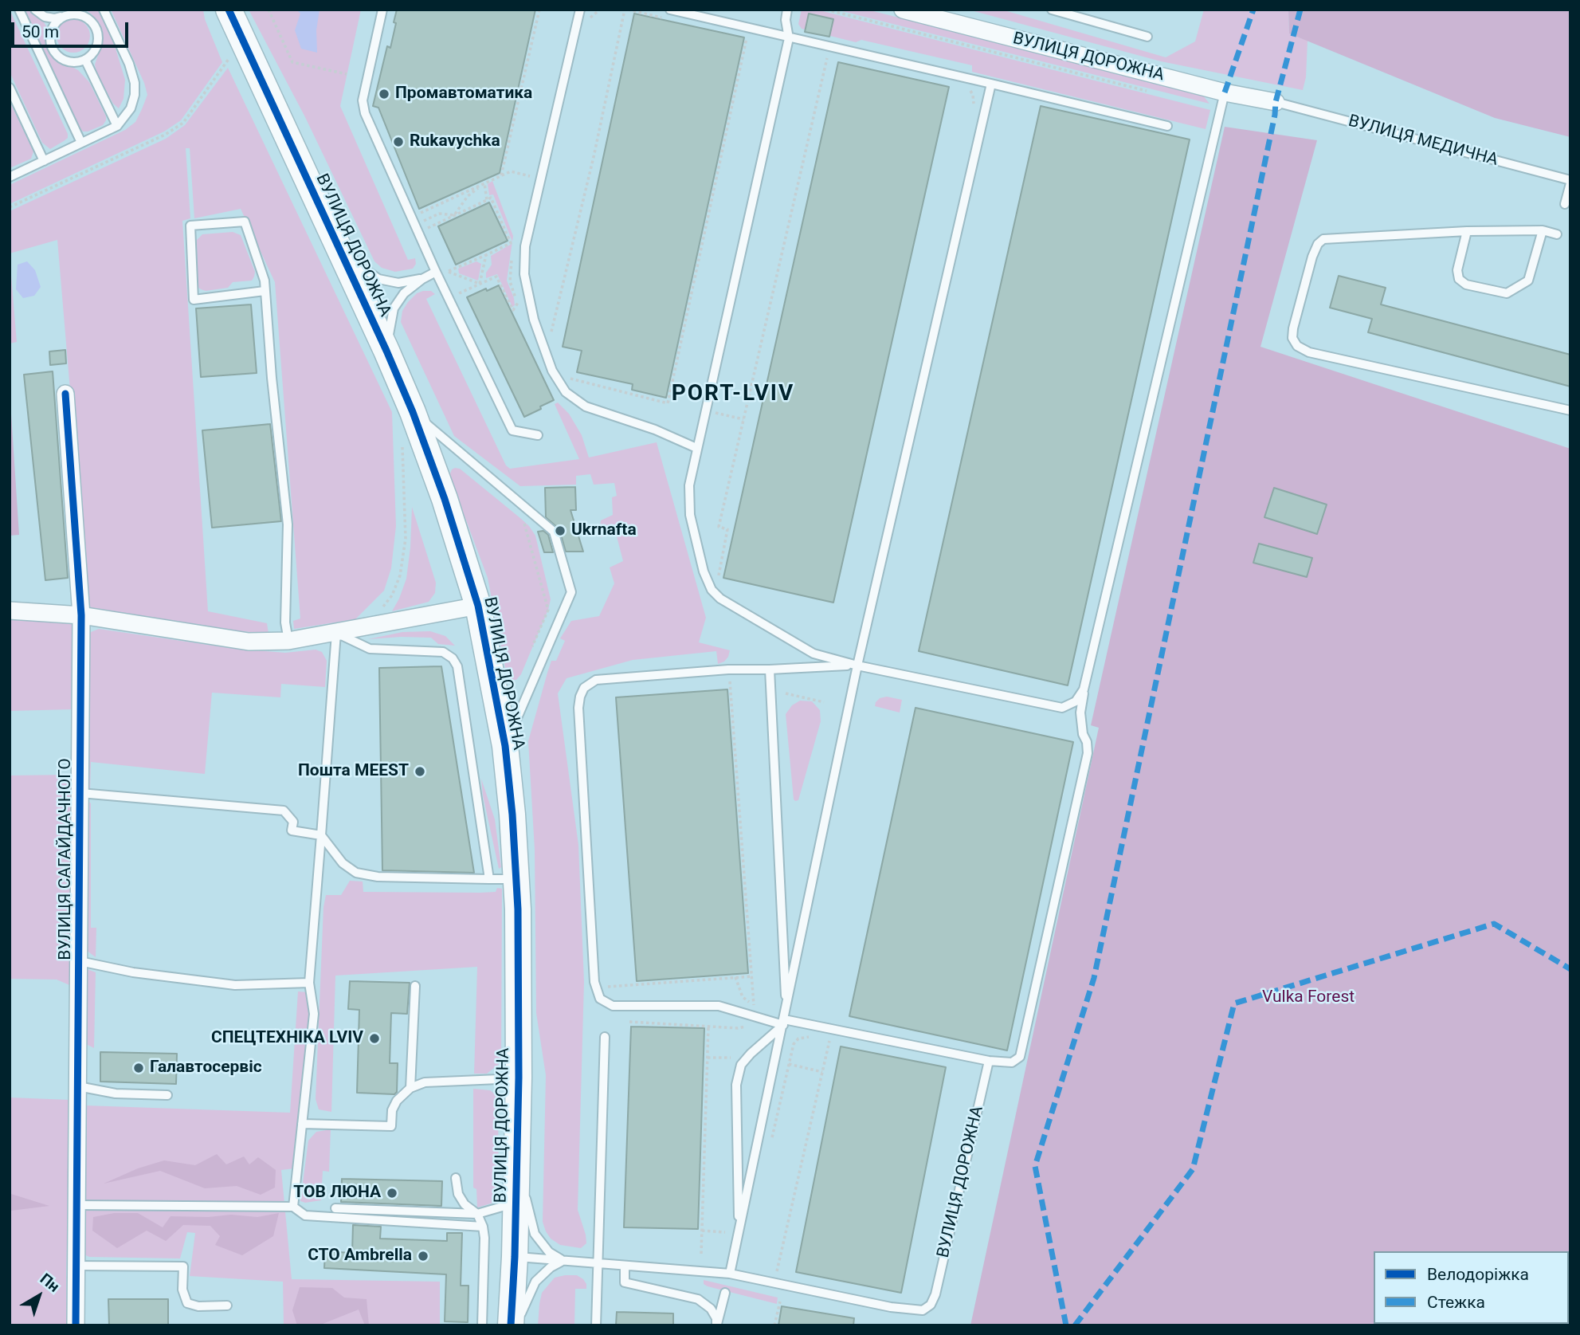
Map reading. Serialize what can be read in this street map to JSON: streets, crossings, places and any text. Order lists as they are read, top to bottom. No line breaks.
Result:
{"streets":{"main road":["ВУЛИЦЯ ДОРОЖНА"],"street":["ВУЛИЦЯ САГАЙДАЧНОГО"],"lane":["ВУЛИЦЯ МЕДИЧНА"]},"crossings":[["ВУЛИЦЯ ДОРОЖНА","ВУЛИЦЯ МЕДИЧНА"]],"districts":["PORT-LVIV"],"parks":["Vulka Forest"],"places":["Промавтоматика","Rukavychka","Ukrnafta","Пошта MEEST","СПЕЦТЕХНІКА LVIV","Галавтосервіс","ТОВ ЛЮНА","СТО Ambrella"],"legend":["Велодоріжка","Стежка"],"scale_bar":"50 m","north":"top right"}
